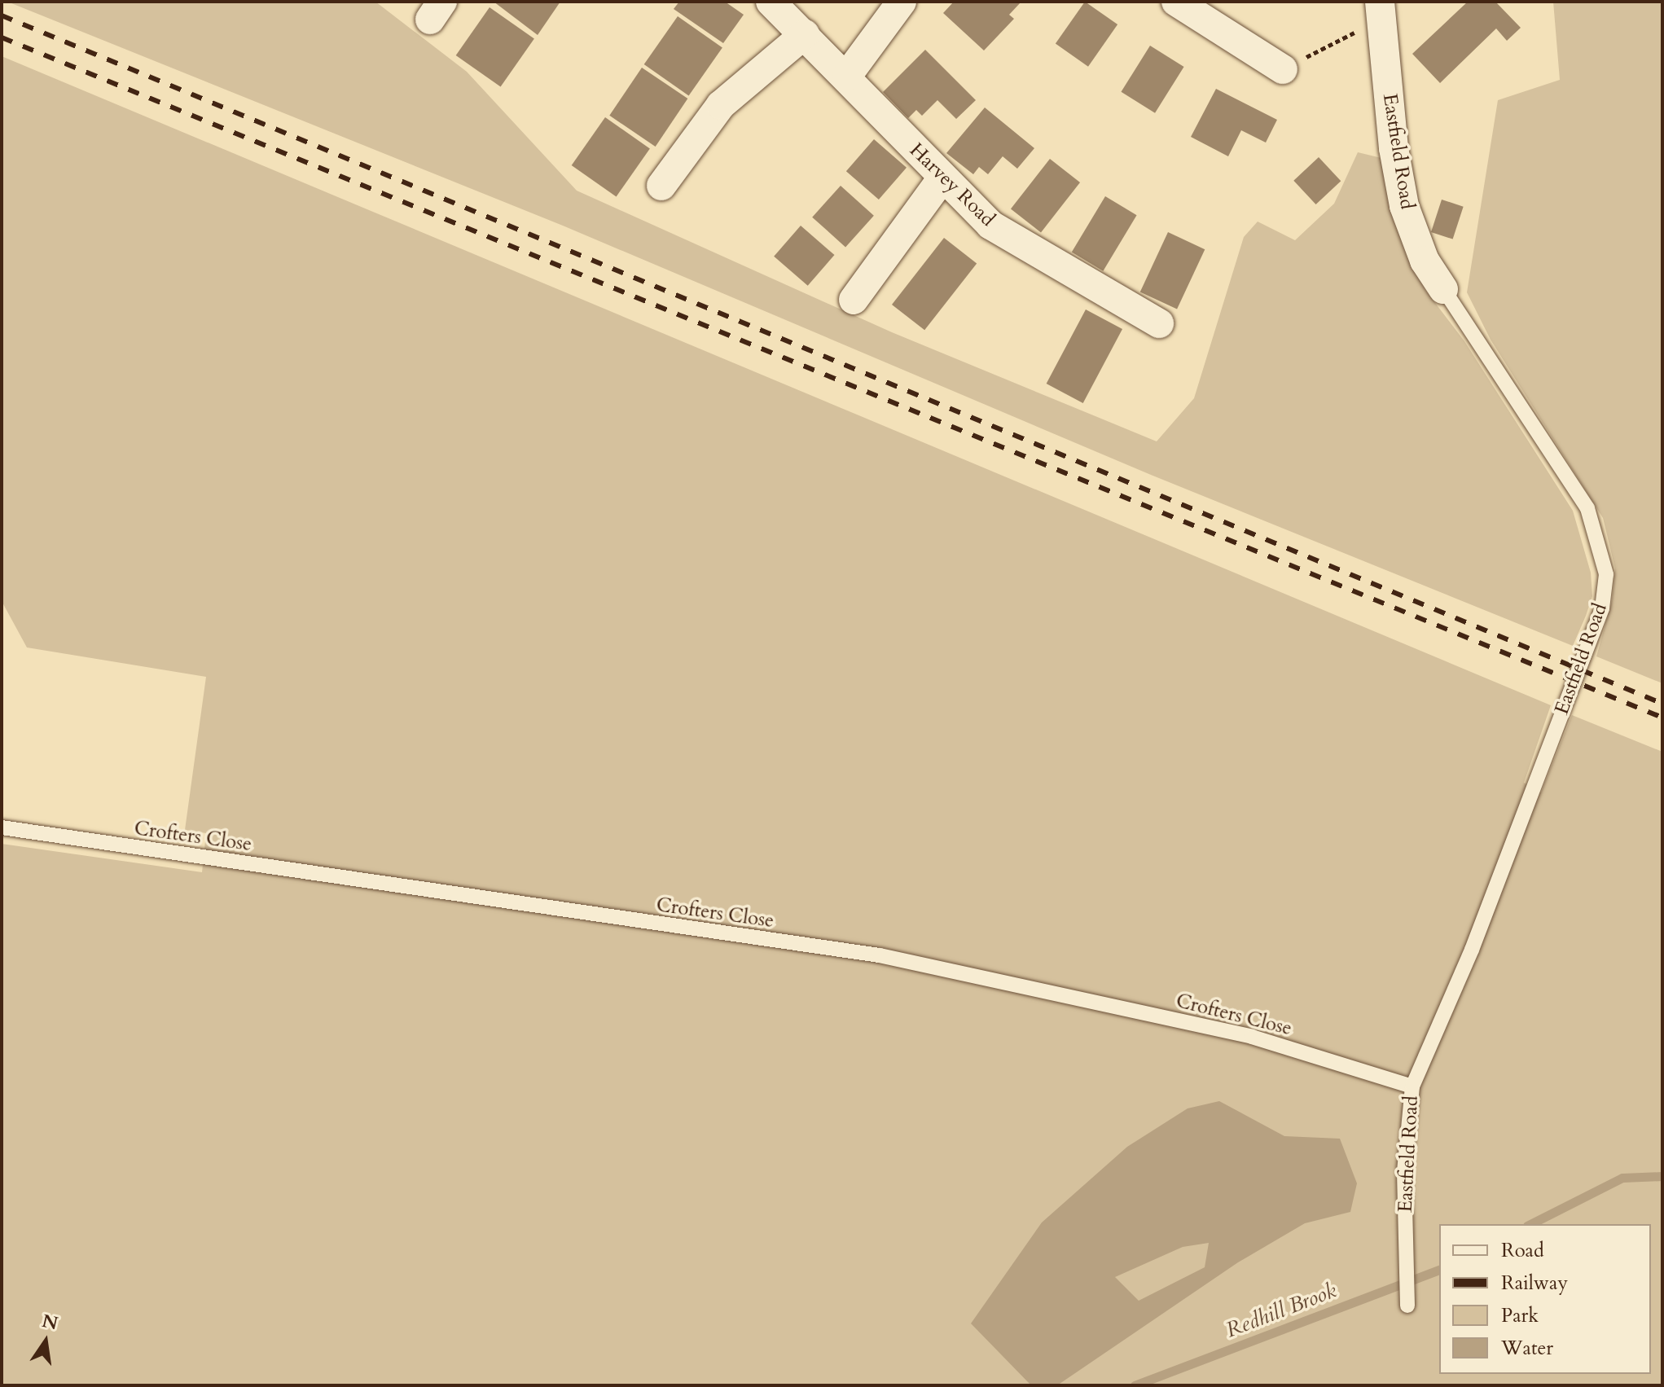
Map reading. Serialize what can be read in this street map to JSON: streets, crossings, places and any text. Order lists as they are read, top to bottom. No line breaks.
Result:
{"streets":{"street":["Eastfield Road","Harvey Road"],"lane":["Crofters Close"]},"crossings":[["Eastfield Road","Crofters Close"]],"water":["Redhill Brook"],"legend":["Road","Railway","Park","Water"],"north":"top"}
